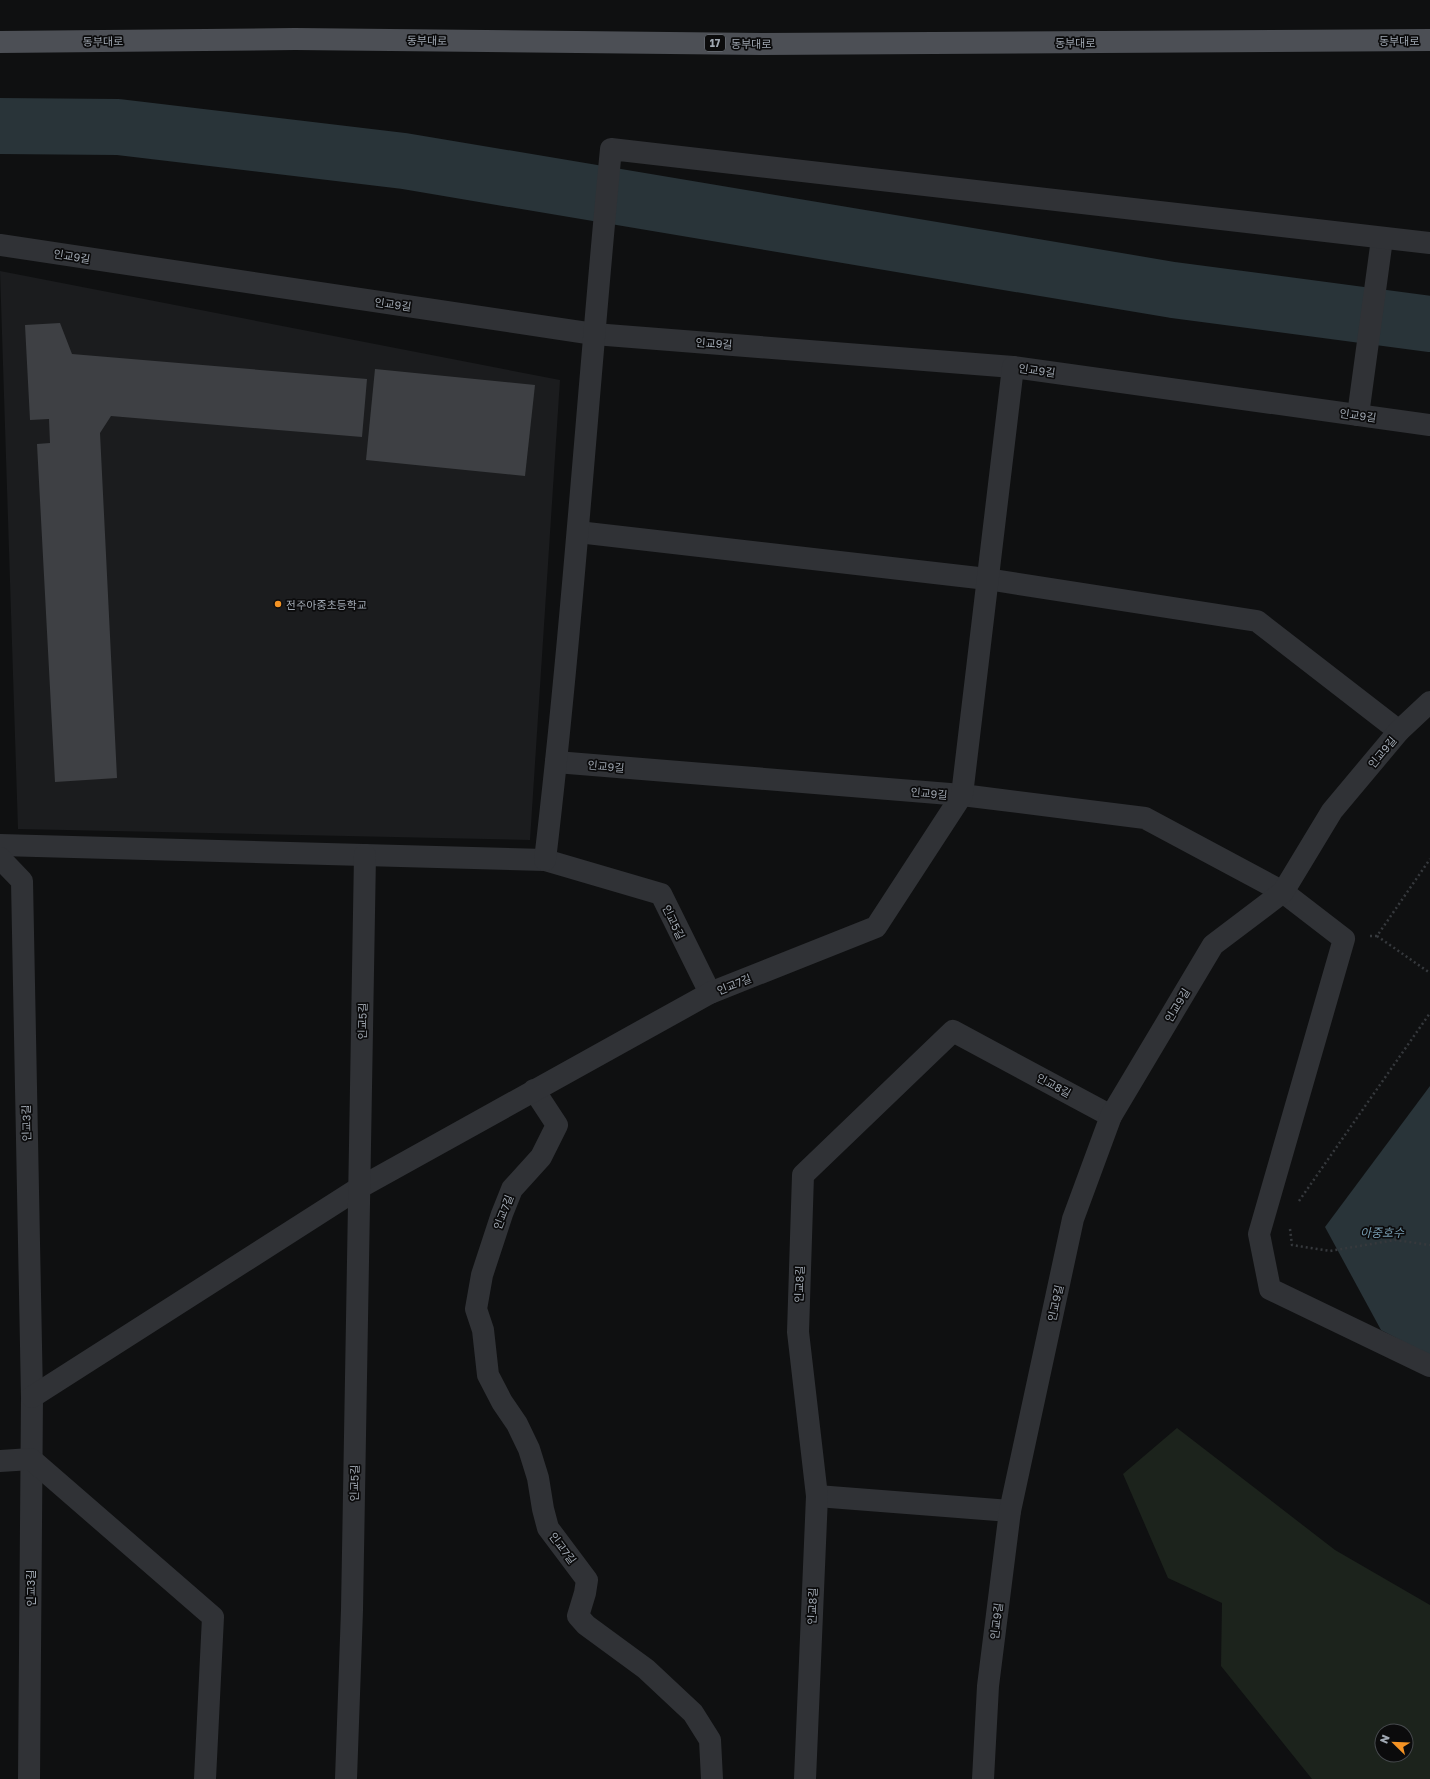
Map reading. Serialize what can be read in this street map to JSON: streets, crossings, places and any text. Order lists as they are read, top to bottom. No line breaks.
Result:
{"streets":{"main road":["동부대로","17"],"street":["인교9길","인교5길","인교7길","인교8길","인교3길"]},"crossings":[["인교9길","인교7길"],["인교9길","인교8길"],["인교5길","인교7길"]],"water":["아중호수"],"places":["전주아중초등학교"],"north":"top left"}
